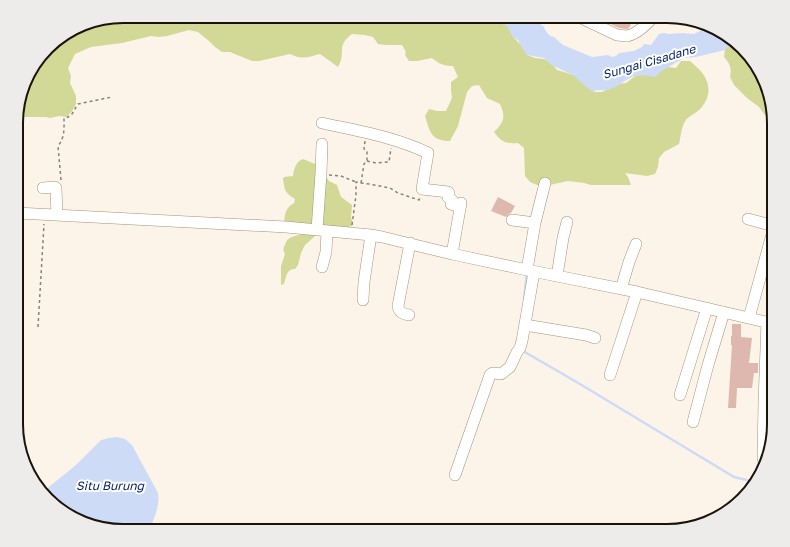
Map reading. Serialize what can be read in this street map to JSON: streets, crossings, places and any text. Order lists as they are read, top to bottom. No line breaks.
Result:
{"water":["Sungai Cisadane","Situ Burung"]}
